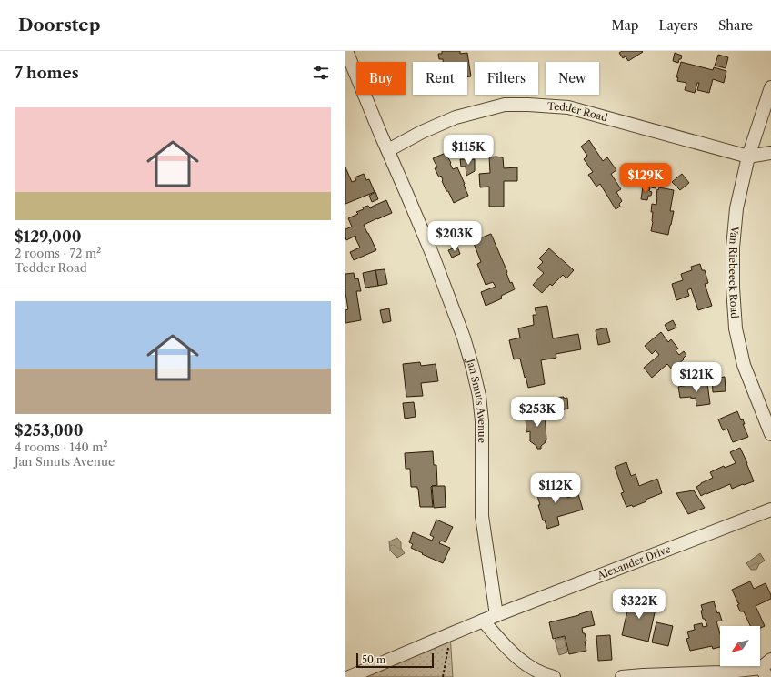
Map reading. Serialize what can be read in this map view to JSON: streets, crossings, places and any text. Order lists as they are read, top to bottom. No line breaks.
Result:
{"streets":{"street":["Tedder Road","Van Riebeeck Road","Jan Smuts Avenue","Alexander Drive"]},"crossings":[["Tedder Road","Van Riebeeck Road"],["Tedder Road","Jan Smuts Avenue"],["Jan Smuts Avenue","Alexander Drive"]],"scale_bar":"50 m","north":"bottom left","page":{"header":"Doorstep","nav":["Map","Layers","Share"],"heading":"7 homes","chip":["Buy","Rent","Filters","New"],"list":[{"name":"$129,000","note":"2 rooms · 72 m² · Tedder Road"},{"name":"$253,000","note":"4 rooms · 140 m² · Jan Smuts Avenue"}],"price":["$115K","$129K","$203K","$121K","$253K","$112K","$322K"],"scale":"50 m"}}
